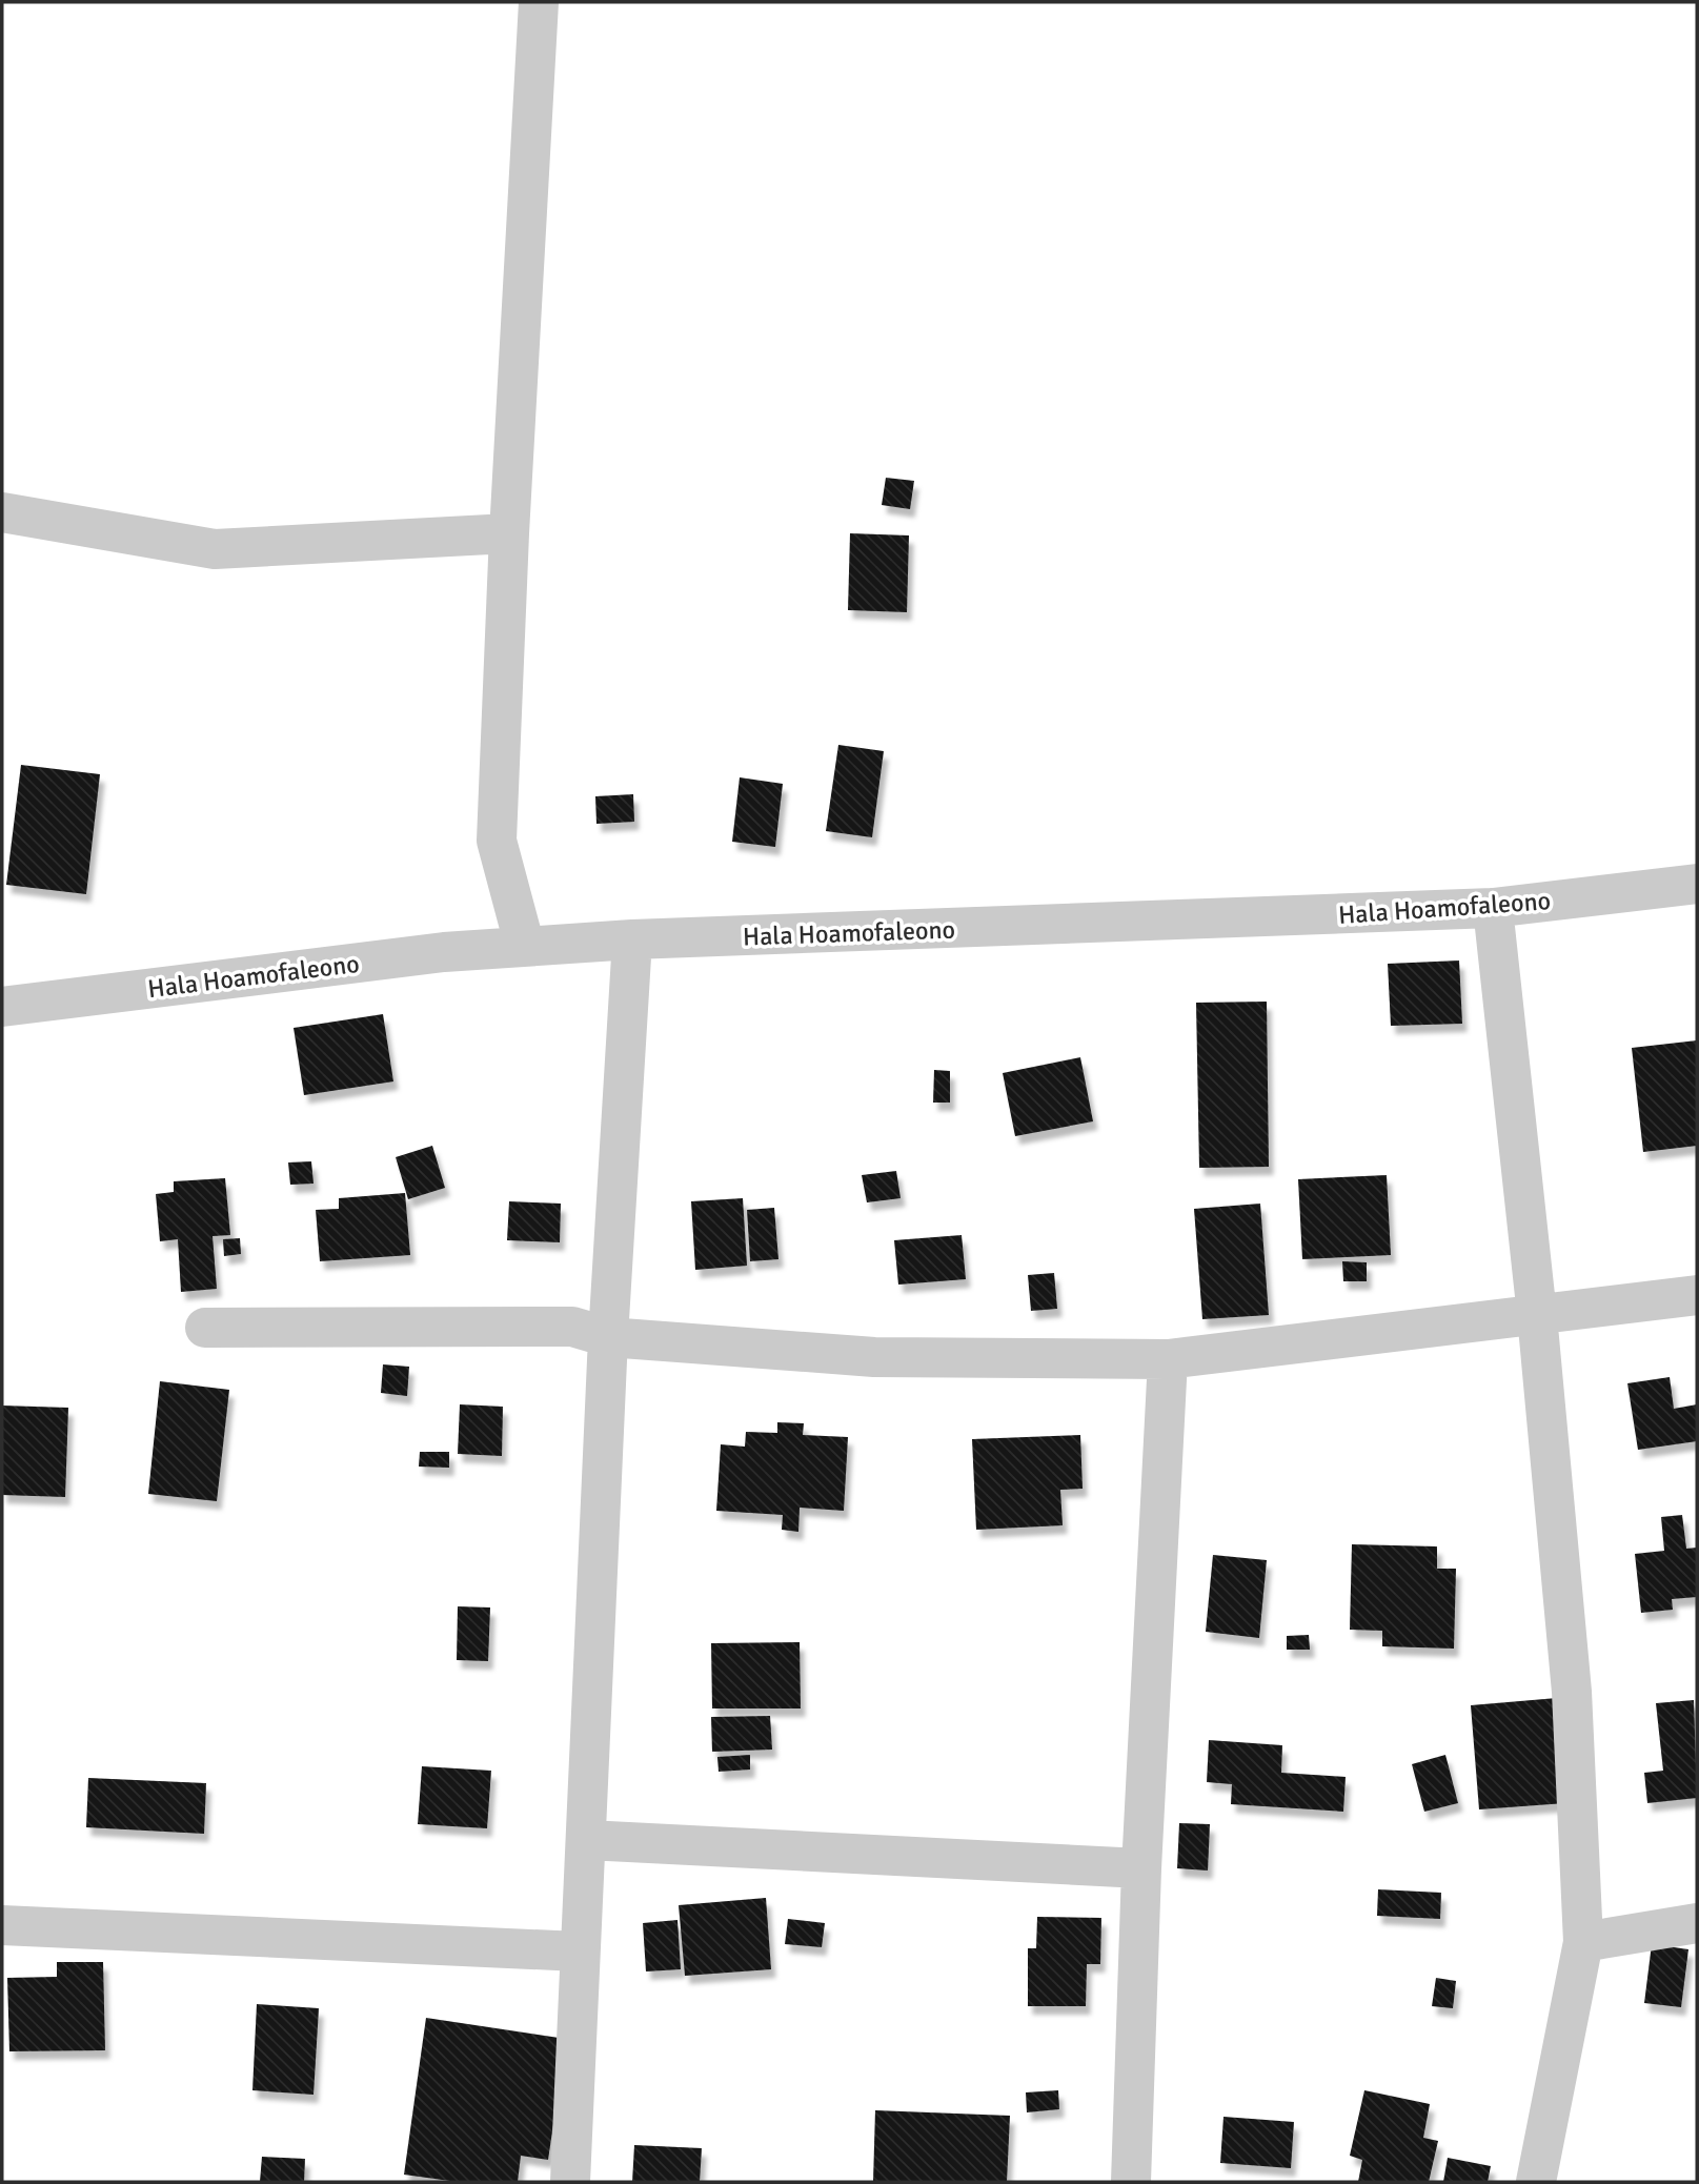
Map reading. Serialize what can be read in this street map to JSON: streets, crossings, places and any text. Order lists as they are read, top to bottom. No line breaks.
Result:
{"streets":{"street":["Hala Hoamofaleono"]}}
